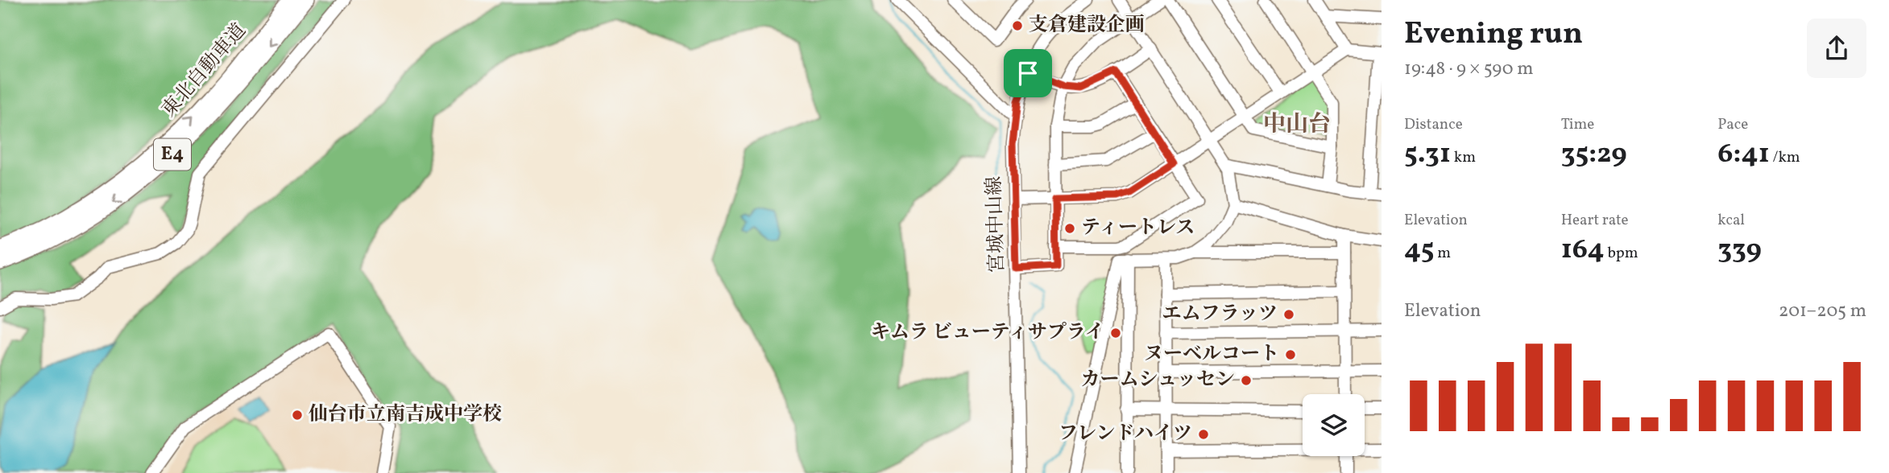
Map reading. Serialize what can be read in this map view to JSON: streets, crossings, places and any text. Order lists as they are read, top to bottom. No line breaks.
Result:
{"streets":{"highway":["東北自動車道","E4"],"street":["宮城中山線"]},"districts":["中山台"],"places":["支倉建設企画","ティートレス","エムフラッツ","キムラ ビューティサプライ","ヌーベルコート","カームシュッセン","仙台市立南吉成中学校","フレンドハイツ"],"page":{"heading":["Evening run","19:48 · 9 × 590 m"],"stats":[["Distance","5.31 km"],["Time","35:29"],["Pace","6:41 /km"],["Elevation","45 m"],["Heart rate","164 bpm"],["kcal","339"]],"chart":["Elevation","201–205 m"]}}
